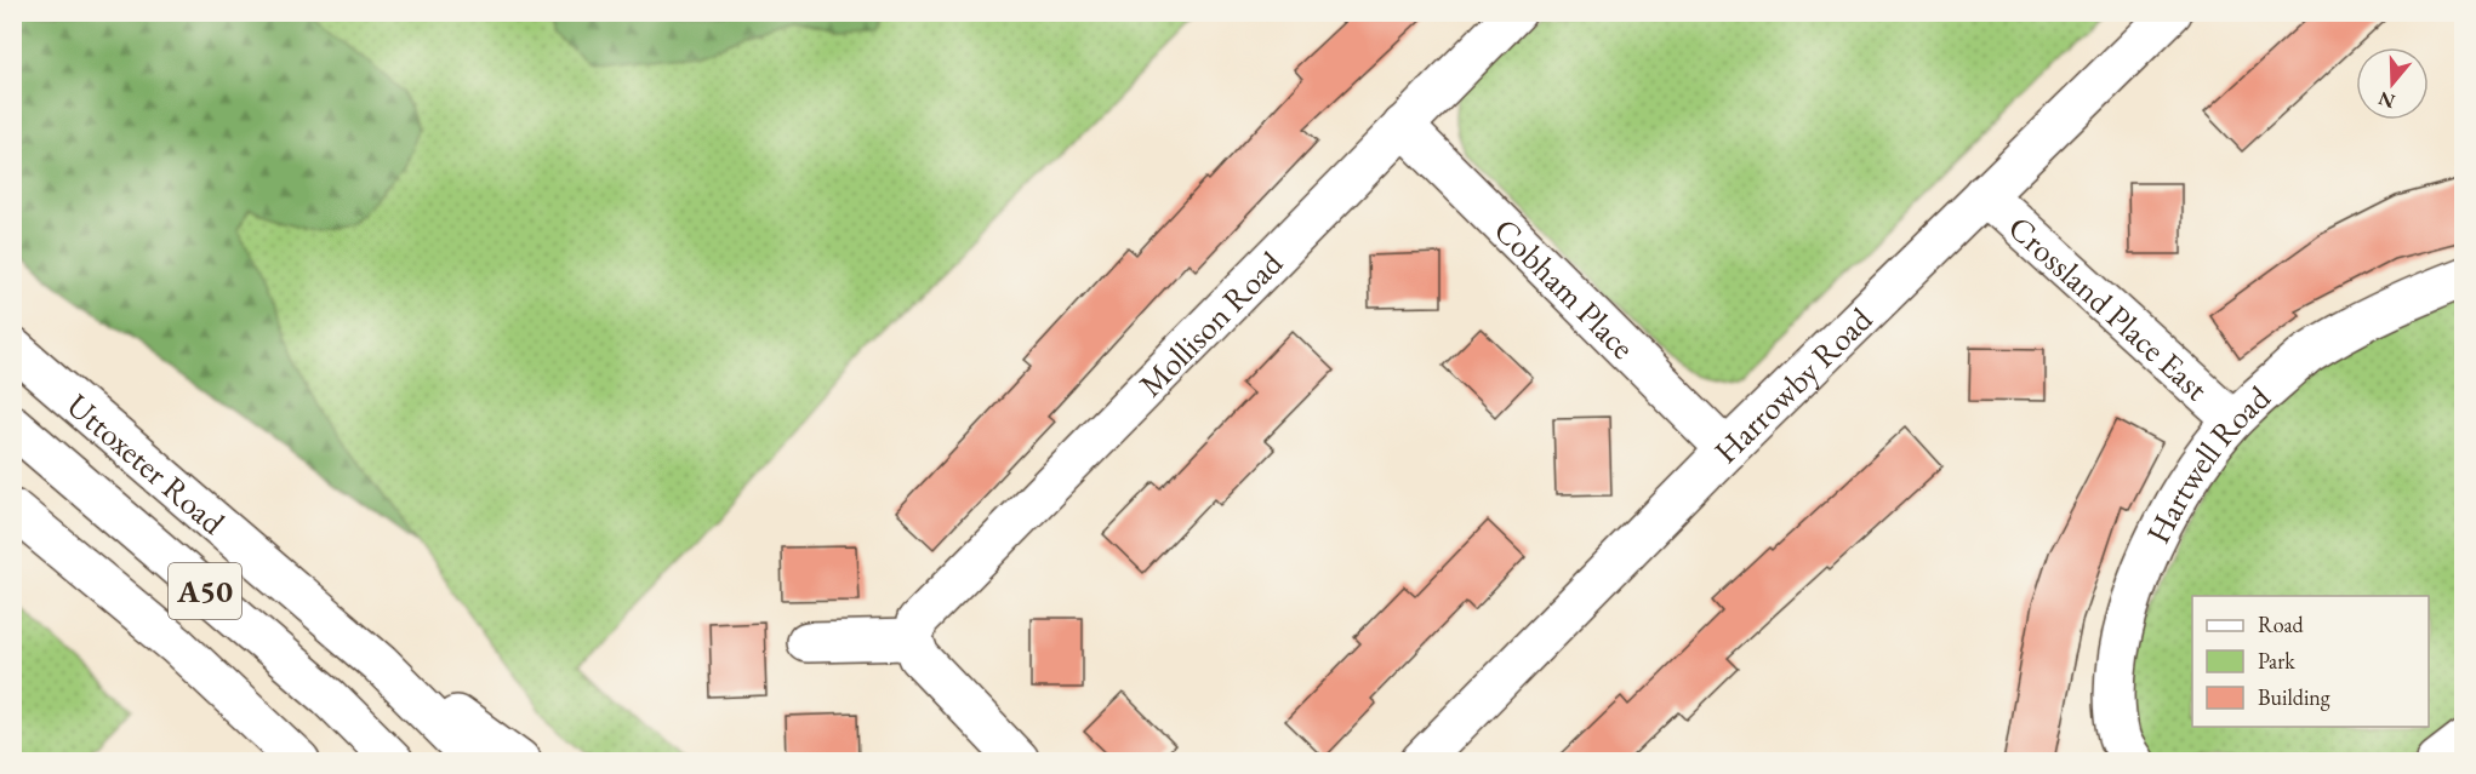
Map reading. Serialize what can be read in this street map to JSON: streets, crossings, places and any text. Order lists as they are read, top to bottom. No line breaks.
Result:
{"streets":{"main road":["Cobham Place","Crossland Place East","Mollison Road","Harrowby Road","Uttoxeter Road","Hartwell Road","A50"]},"crossings":[["Cobham Place","Mollison Road"],["Cobham Place","Harrowby Road"],["Crossland Place East","Harrowby Road"],["Crossland Place East","Hartwell Road"],["Uttoxeter Road","A50"]],"legend":["Road","Park","Building"],"north":"bottom"}
